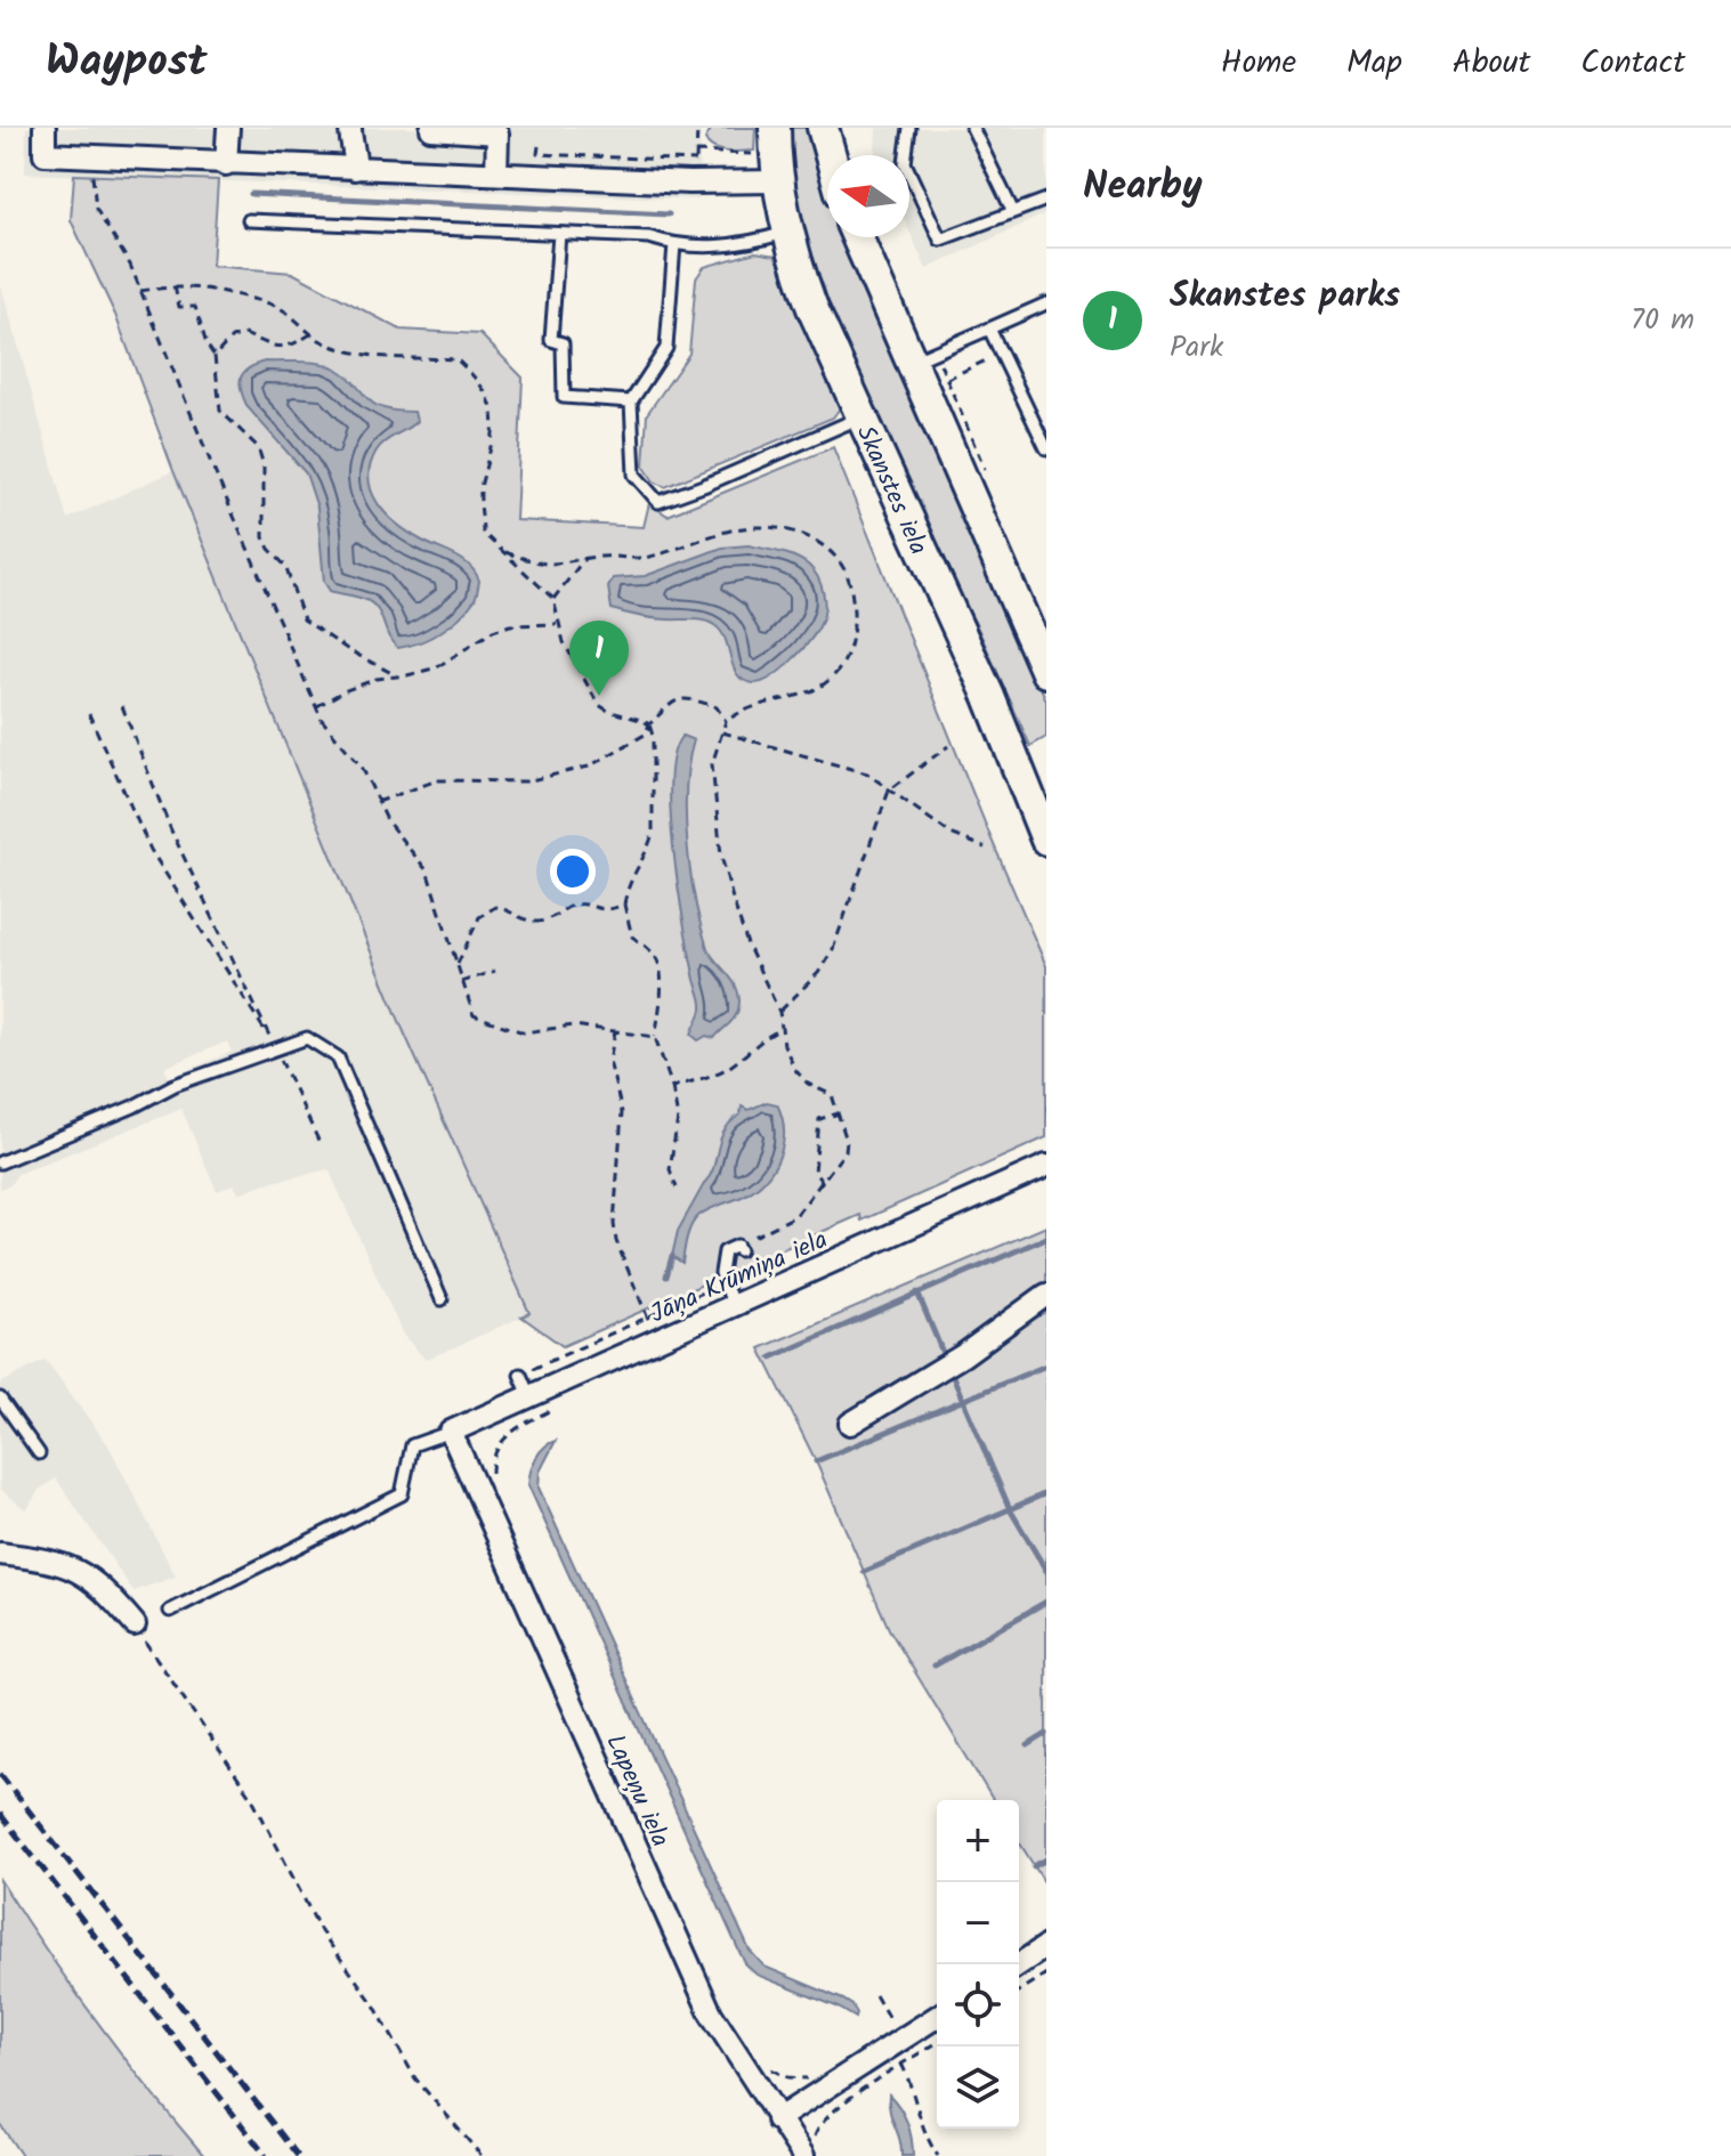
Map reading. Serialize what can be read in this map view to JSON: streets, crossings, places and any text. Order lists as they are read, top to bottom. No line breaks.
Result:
{"streets":{"main road":["Skanstes iela"],"street":["Jāņa Krūmiņa iela","Lapeņu iela"]},"crossings":[["Jāņa Krūmiņa iela","Lapeņu iela"]],"north":"left","page":{"header":"Waypost","nav":["Home","Map","About","Contact"],"heading":"Nearby","list":[{"mark":"1","name":"Skanstes parks","note":"Park","value":"70 m"}],"pins":"1","map_buttons":["+","−"]}}
